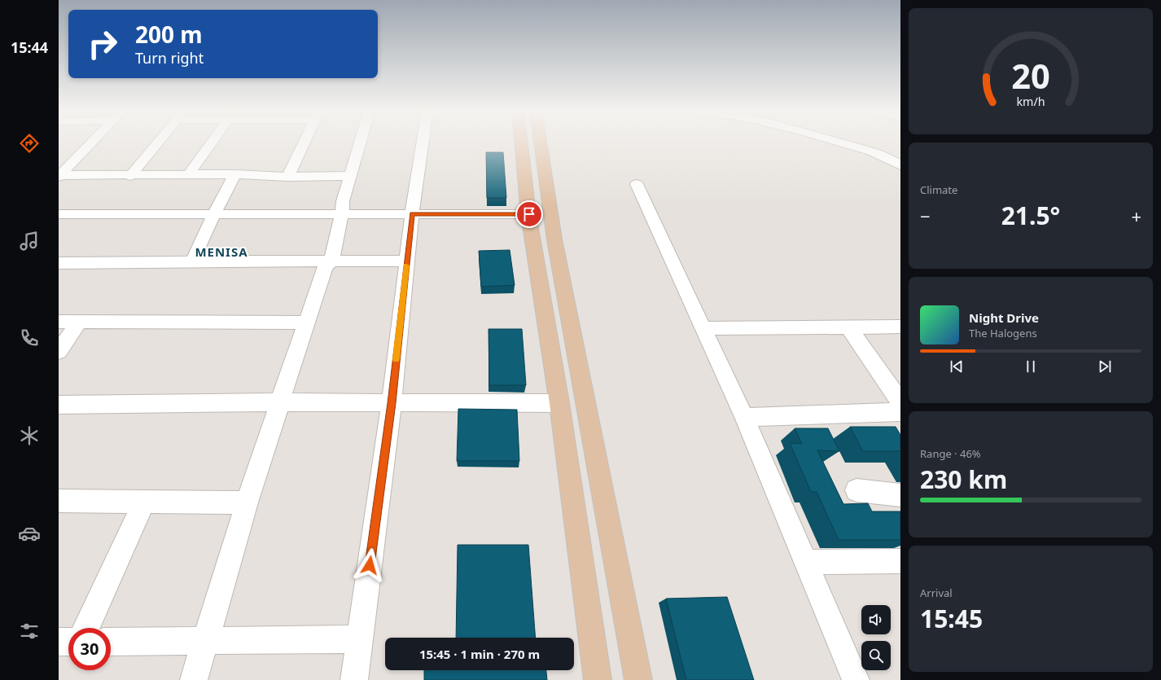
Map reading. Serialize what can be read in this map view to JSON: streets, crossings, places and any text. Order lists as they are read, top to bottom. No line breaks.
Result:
{"districts":["MENISA"],"page":{"tabs":"15:44","turn":["200 m","Turn right"],"tile":["Climate",["Range · 46%","230 km"],["Arrival","15:45"]],"heat":["−","21.5°","+"],"song":["Night Drive","The Halogens"],"limit":"30","trip":"15:45 · 1 min · 270 m","gauge":["20","km/h"]}}
